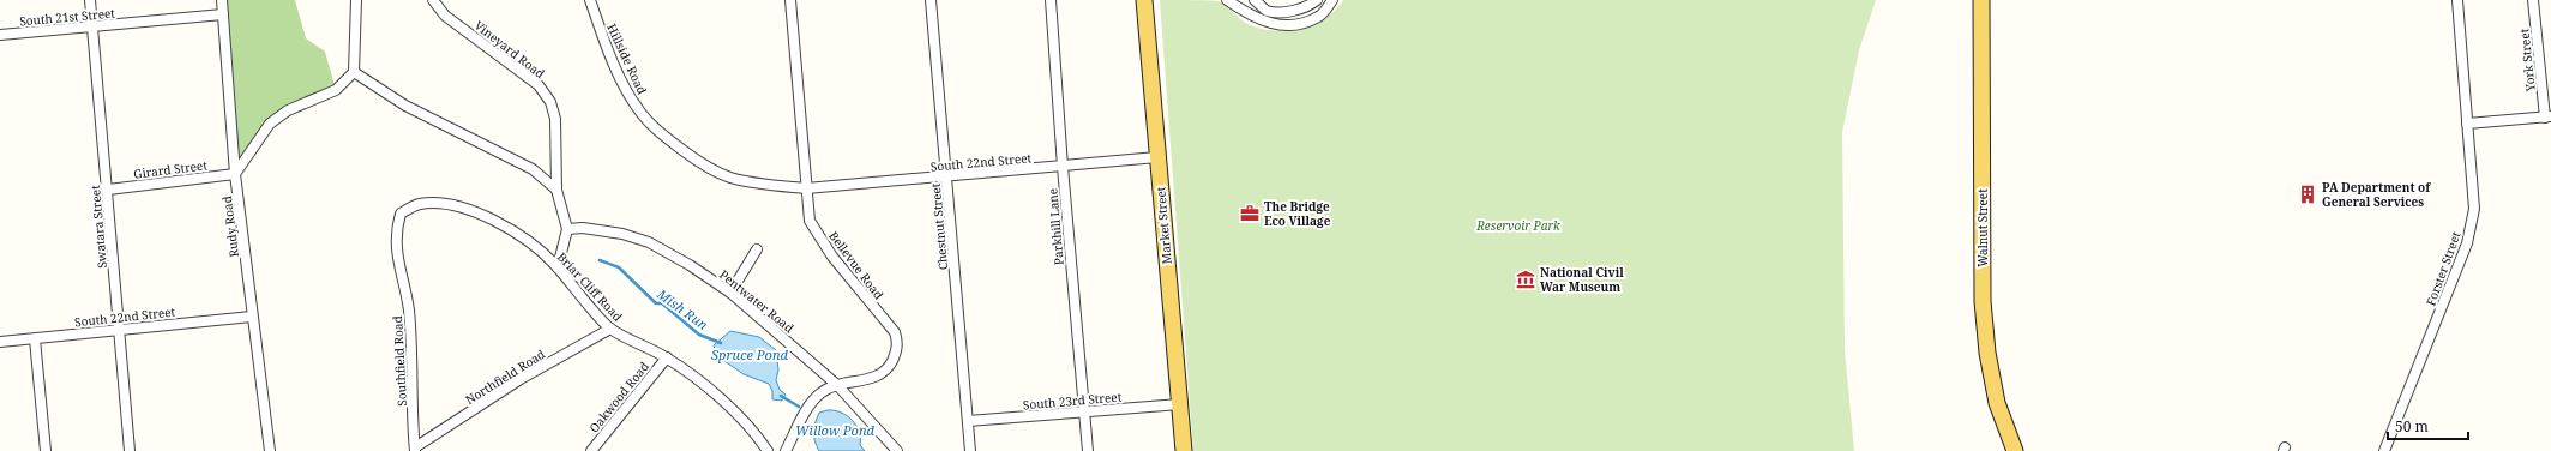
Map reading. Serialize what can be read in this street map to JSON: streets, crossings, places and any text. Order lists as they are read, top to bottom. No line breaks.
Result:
{"streets":{"main road":["Market Street","Walnut Street"],"street":["South 21st Street","Vineyard Road","Hillside Road","York Street","South 22nd Street","Girard Street","Swatara Street","Rudy Road","Chestnut Street","Parkhill Lane","Bellevue Road","Forster Street","Briar Cliff Road","Pentwater Road","Southfield Road","Northfield Road","Oakwood Road","South 23rd Street"]},"crossings":[["South 21st Street","Swatara Street"],["South 21st Street","Rudy Road"],["Vineyard Road","Briar Cliff Road"],["Vineyard Road","Pentwater Road"],["Hillside Road","South 22nd Street"],["Hillside Road","Bellevue Road"],["South 22nd Street","Market Street"],["South 22nd Street","Swatara Street"],["South 22nd Street","Rudy Road"],["South 22nd Street","Chestnut Street"],["South 22nd Street","Parkhill Lane"],["South 22nd Street","Bellevue Road"],["Girard Street","Swatara Street"],["Girard Street","Rudy Road"],["Market Street","South 23rd Street"],["Chestnut Street","South 23rd Street"],["Parkhill Lane","South 23rd Street"],["Bellevue Road","Pentwater Road"],["Briar Cliff Road","Southfield Road"],["Briar Cliff Road","Northfield Road"],["Briar Cliff Road","Oakwood Road"],["Southfield Road","Northfield Road"]],"water":["Mish Run","Spruce Pond","Willow Pond"],"parks":["Reservoir Park"],"places":{"building":["PA Department of General Services"],"office":["The Bridge Eco Village"],"museum":["National Civil War Museum"]},"scale_bar":"50 m"}
